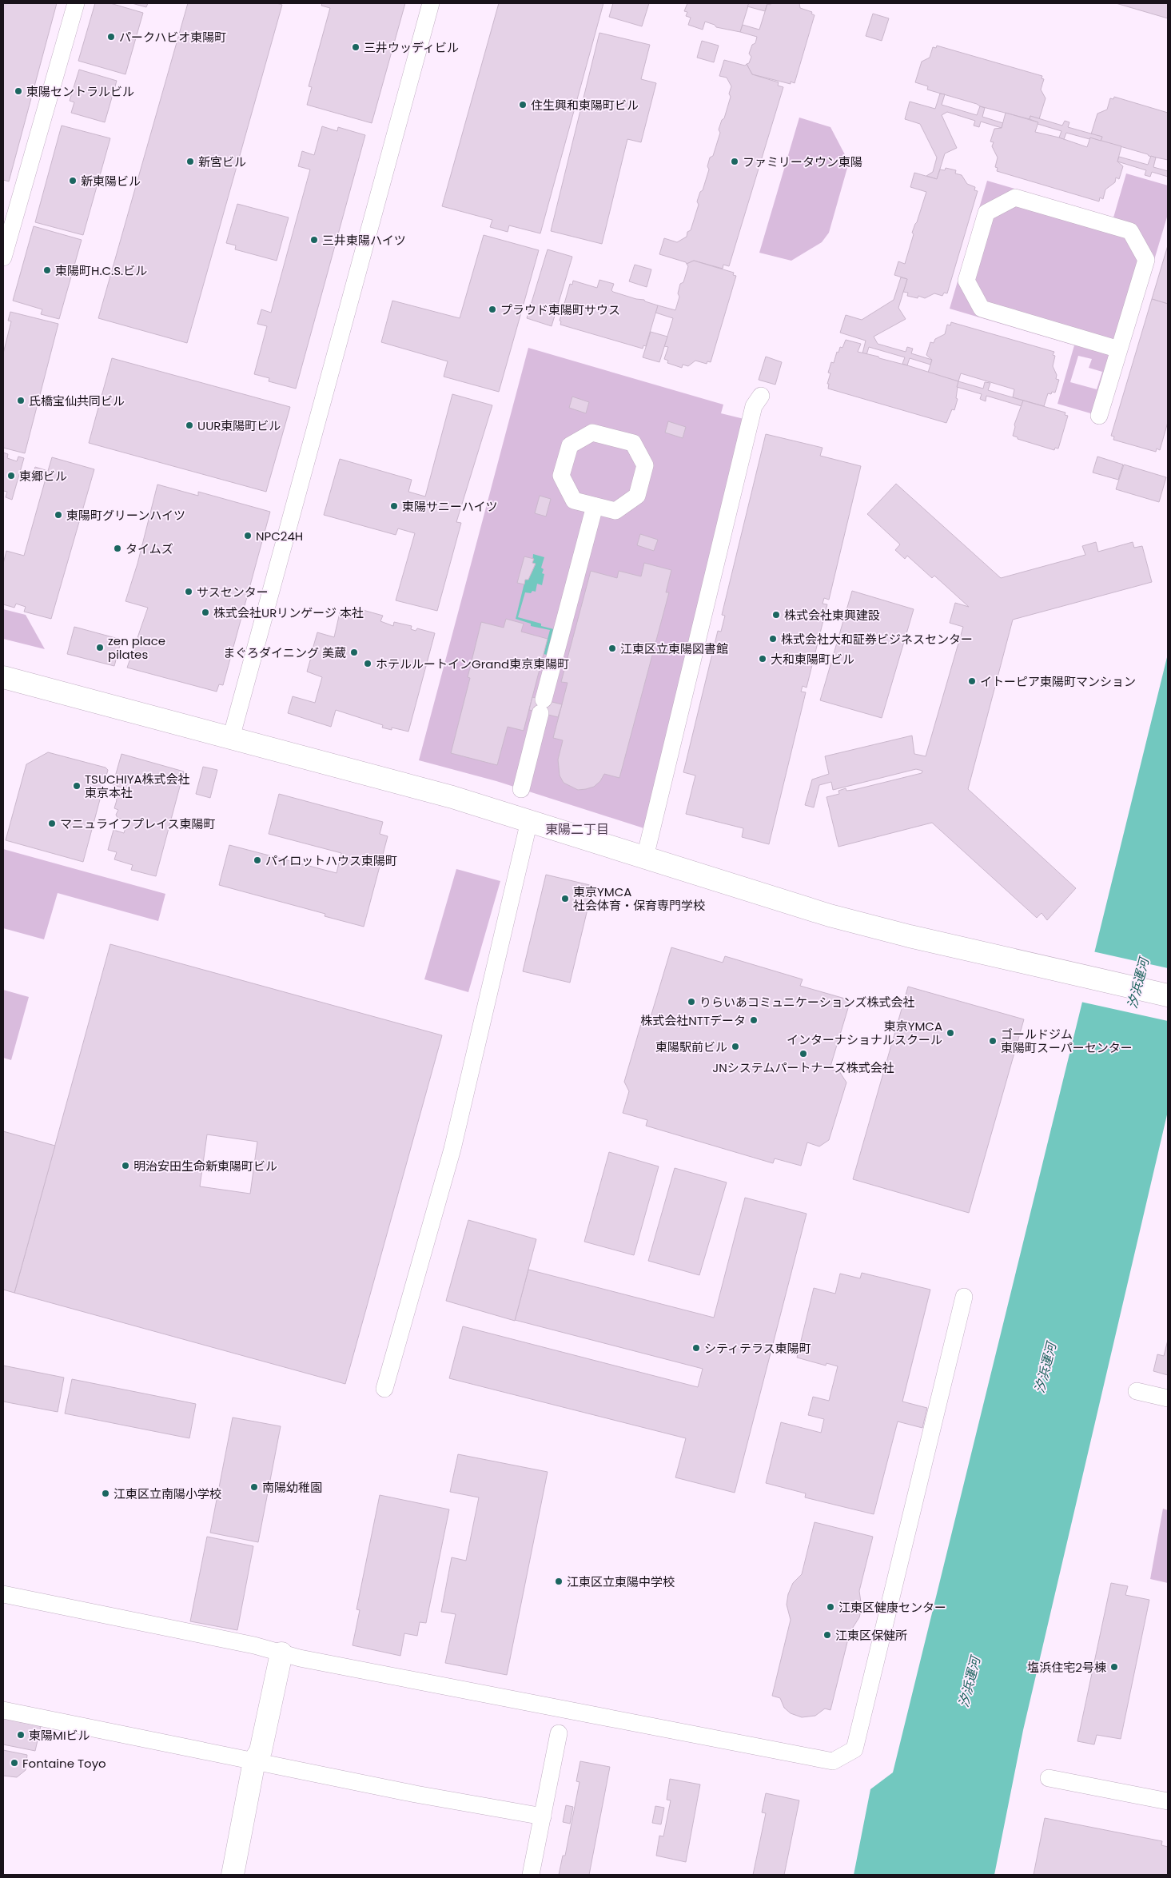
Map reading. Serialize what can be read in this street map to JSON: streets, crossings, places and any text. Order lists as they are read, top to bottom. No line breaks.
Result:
{"districts":["東陽二丁目"],"water":["汐浜運河"],"places":["パークハビオ東陽町","三井ウッディビル","東陽セントラルビル","住生興和東陽町ビル","新宮ビル","ファミリータウン東陽","新東陽ビル","三井東陽ハイツ","東陽町H.C.S.ビル","プラウド東陽町サウス","氏橋宝仙共同ビル","UUR東陽町ビル","東郷ビル","東陽サニーハイツ","東陽町グリーンハイツ","NPC24H","タイムズ","サスセンター","株式会社URリンゲージ 本社","株式会社東興建設","株式会社大和証券ビジネスセンター","zen place pilates","江東区立東陽図書館","まぐろダイニング 美蔵","大和東陽町ビル","ホテルルートインGrand東京東陽町","イトーピア東陽町マンション","TSUCHIYA株式会社 東京本社","マニュライフプレイス東陽町","パイロットハウス東陽町","東京YMCA 社会体育・保育専門学校","りらいあコミュニケーションズ株式会社","株式会社NTTデータ","東京YMCA インターナショナルスクール","ゴールドジム 東陽町スーパーセンター","東陽駅前ビル","JNシステムパートナーズ株式会社","明治安田生命新東陽町ビル","シティテラス東陽町","南陽幼稚園","江東区立南陽小学校","江東区立東陽中学校","江東区健康センター","江東区保健所","塩浜住宅2号棟","東陽MIビル","Fontaine Toyo"]}
